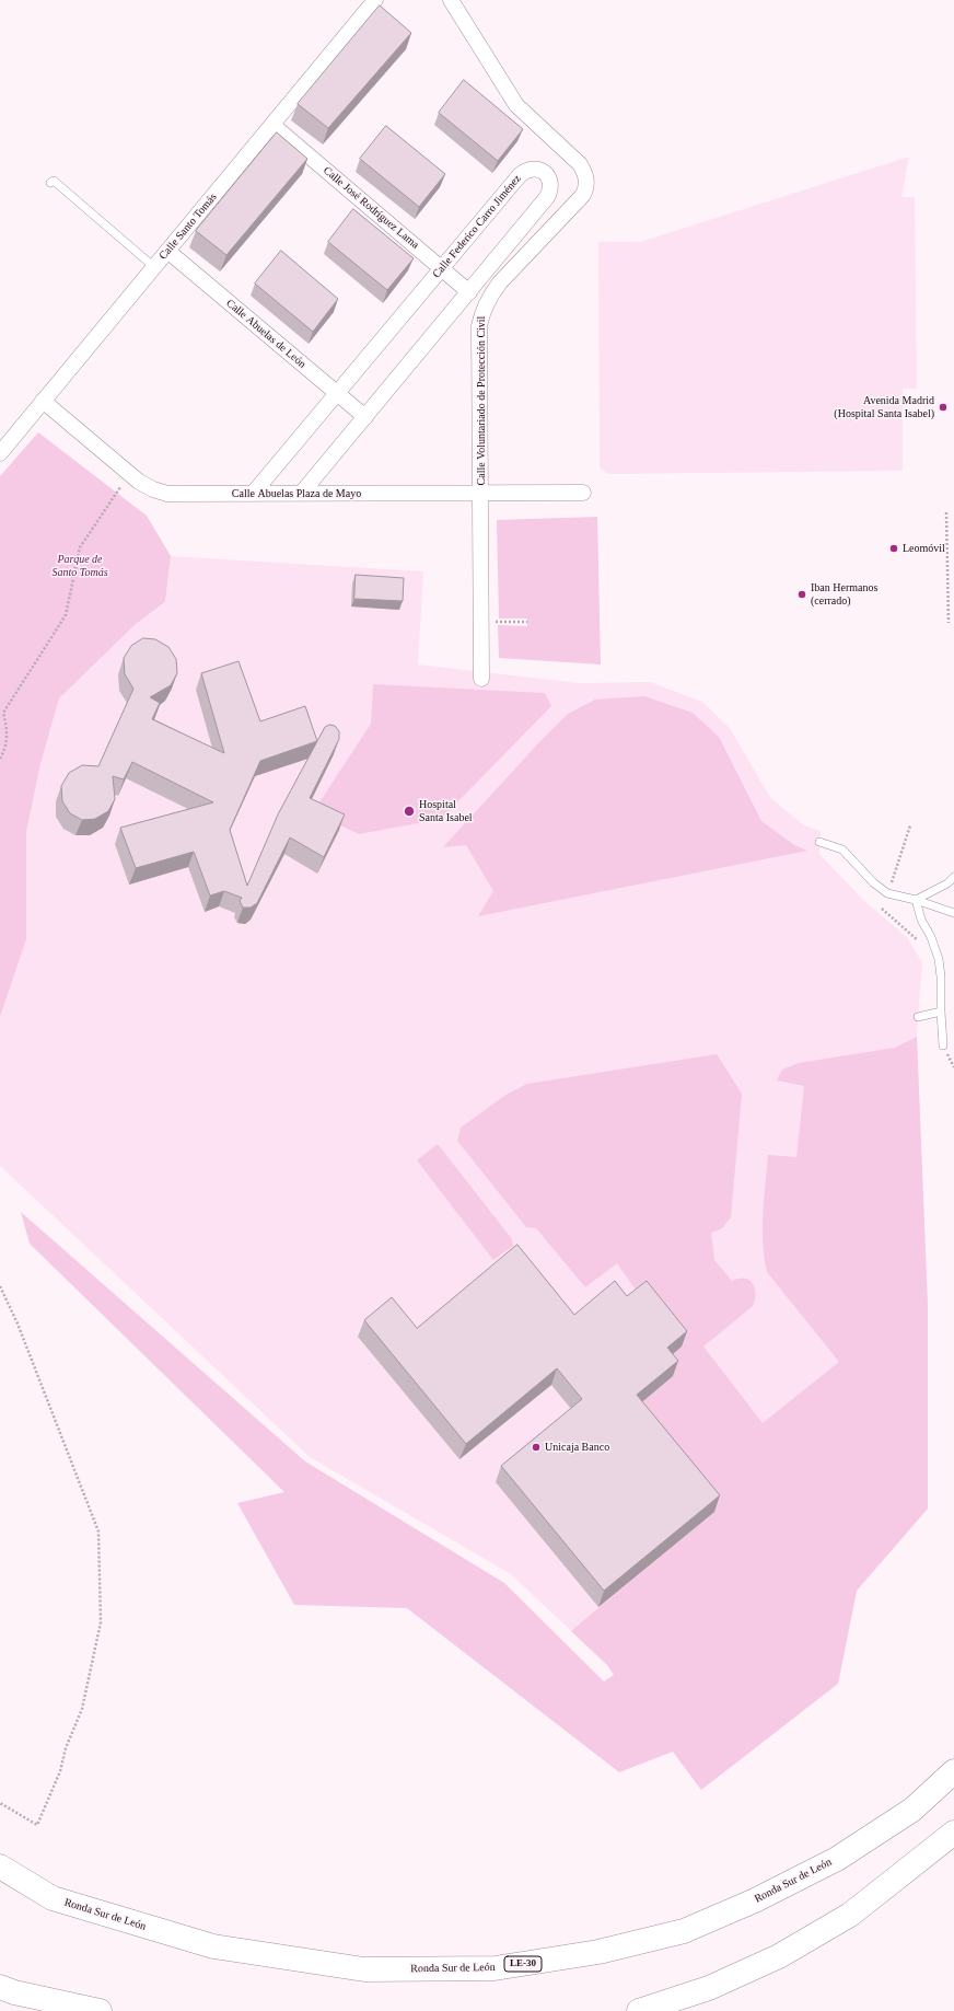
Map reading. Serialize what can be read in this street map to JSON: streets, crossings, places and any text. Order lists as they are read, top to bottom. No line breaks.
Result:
{"streets":{"highway":["Ronda Sur de León","LE-30"],"street":["Calle José Rodríguez Lama","Calle Santo Tomás","Calle Federico Carro Jiménez","Calle Abuelas de León","Calle Voluntariado de Protección Civil","Calle Abuelas Plaza de Mayo"]},"crossings":[["Calle José Rodríguez Lama","Calle Santo Tomás"],["Calle José Rodríguez Lama","Calle Federico Carro Jiménez"],["Calle Santo Tomás","Calle Abuelas de León"],["Calle Santo Tomás","Calle Abuelas Plaza de Mayo"],["Calle Federico Carro Jiménez","Calle Abuelas de León"],["Calle Federico Carro Jiménez","Calle Abuelas Plaza de Mayo"],["Calle Voluntariado de Protección Civil","Calle Abuelas Plaza de Mayo"]],"parks":["Parque de Santo Tomás"],"places":["Avenida Madrid (Hospital Santa Isabel)","Leomóvil","Iban Hermanos (cerrado)","Hospital Santa Isabel","Unicaja Banco"]}
